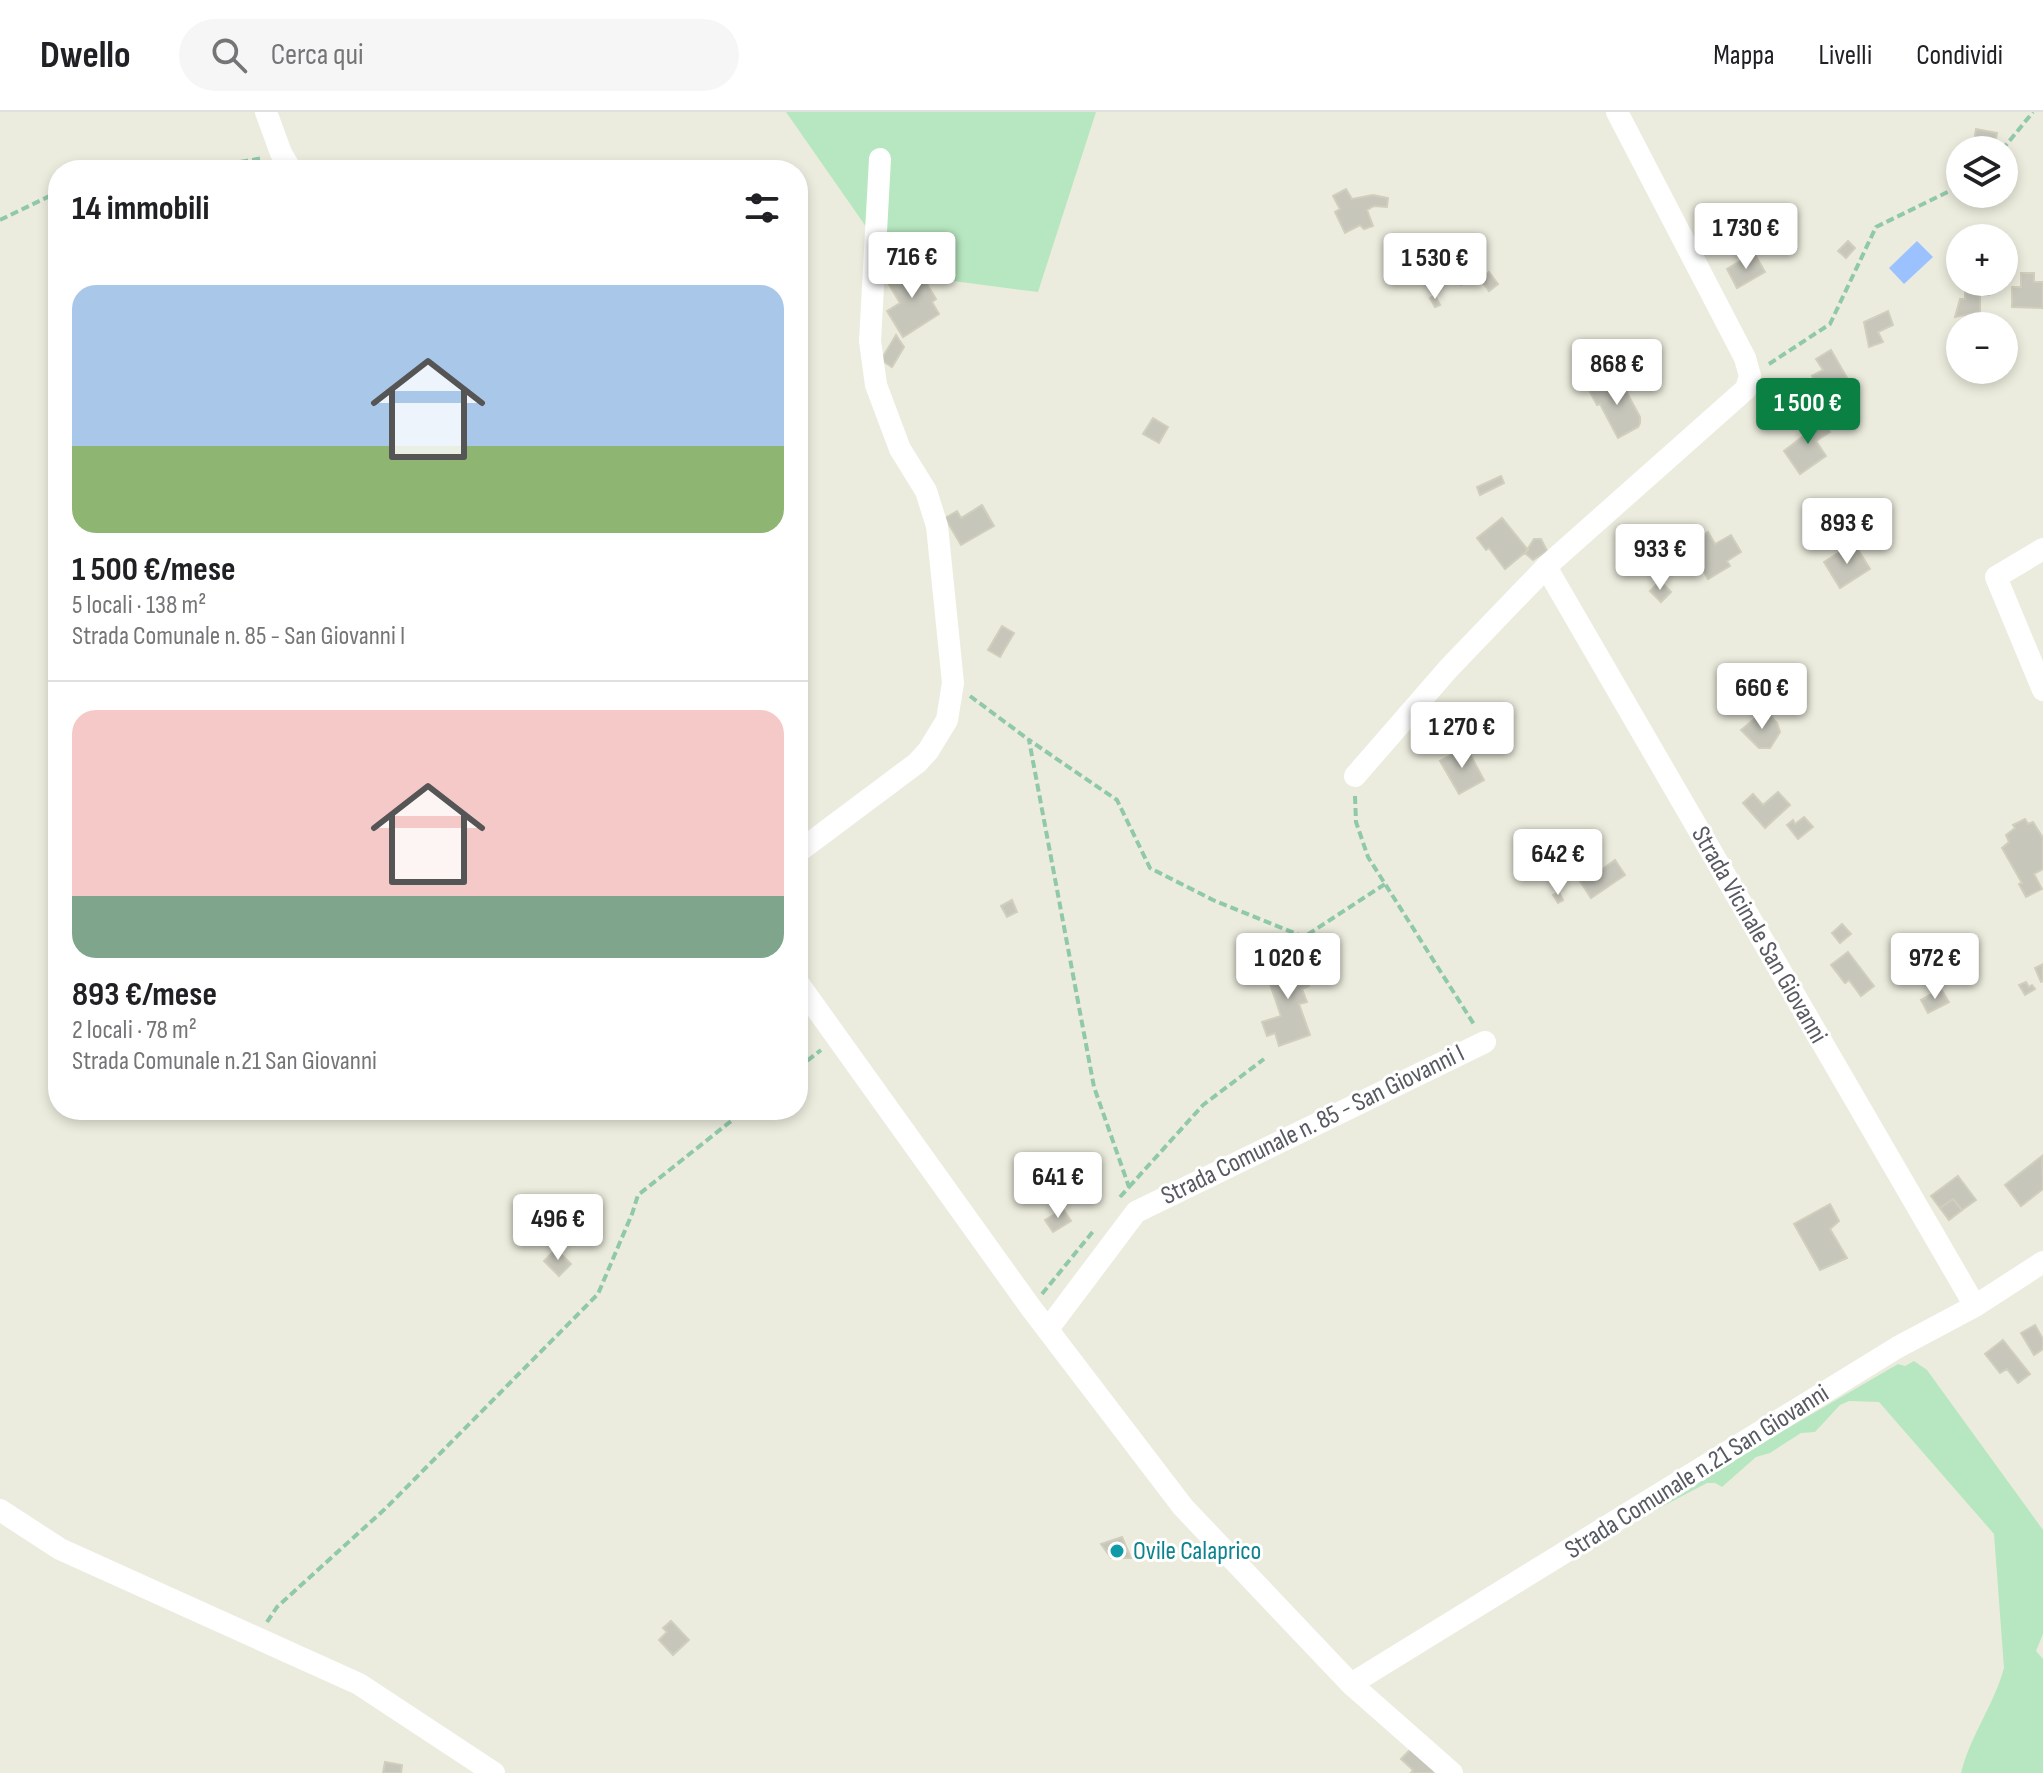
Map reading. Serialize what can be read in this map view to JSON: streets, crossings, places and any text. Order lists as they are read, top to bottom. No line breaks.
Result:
{"streets":{"street":["Strada Vicinale San Giovanni","Strada Comunale n. 85 - San Giovanni I","Strada Comunale n.21 San Giovanni"]},"crossings":[["Strada Vicinale San Giovanni","Strada Comunale n.21 San Giovanni"]],"places":["Ovile Calaprico"],"page":{"header":"Dwello","search":"Cerca qui","nav":["Mappa","Livelli","Condividi"],"map_buttons":["+","−"],"heading":"14 immobili","price":["1 730 €","716 €","1 530 €","868 €","1 500 €","893 €","933 €","660 €","1 270 €","642 €","1 020 €","972 €","641 €","496 €"],"list":[{"name":"1 500 €/mese","note":"5 locali · 138 m² · Strada Comunale n. 85 - San Giovanni I"},{"name":"893 €/mese","note":"2 locali · 78 m² · Strada Comunale n.21 San Giovanni"}]}}
